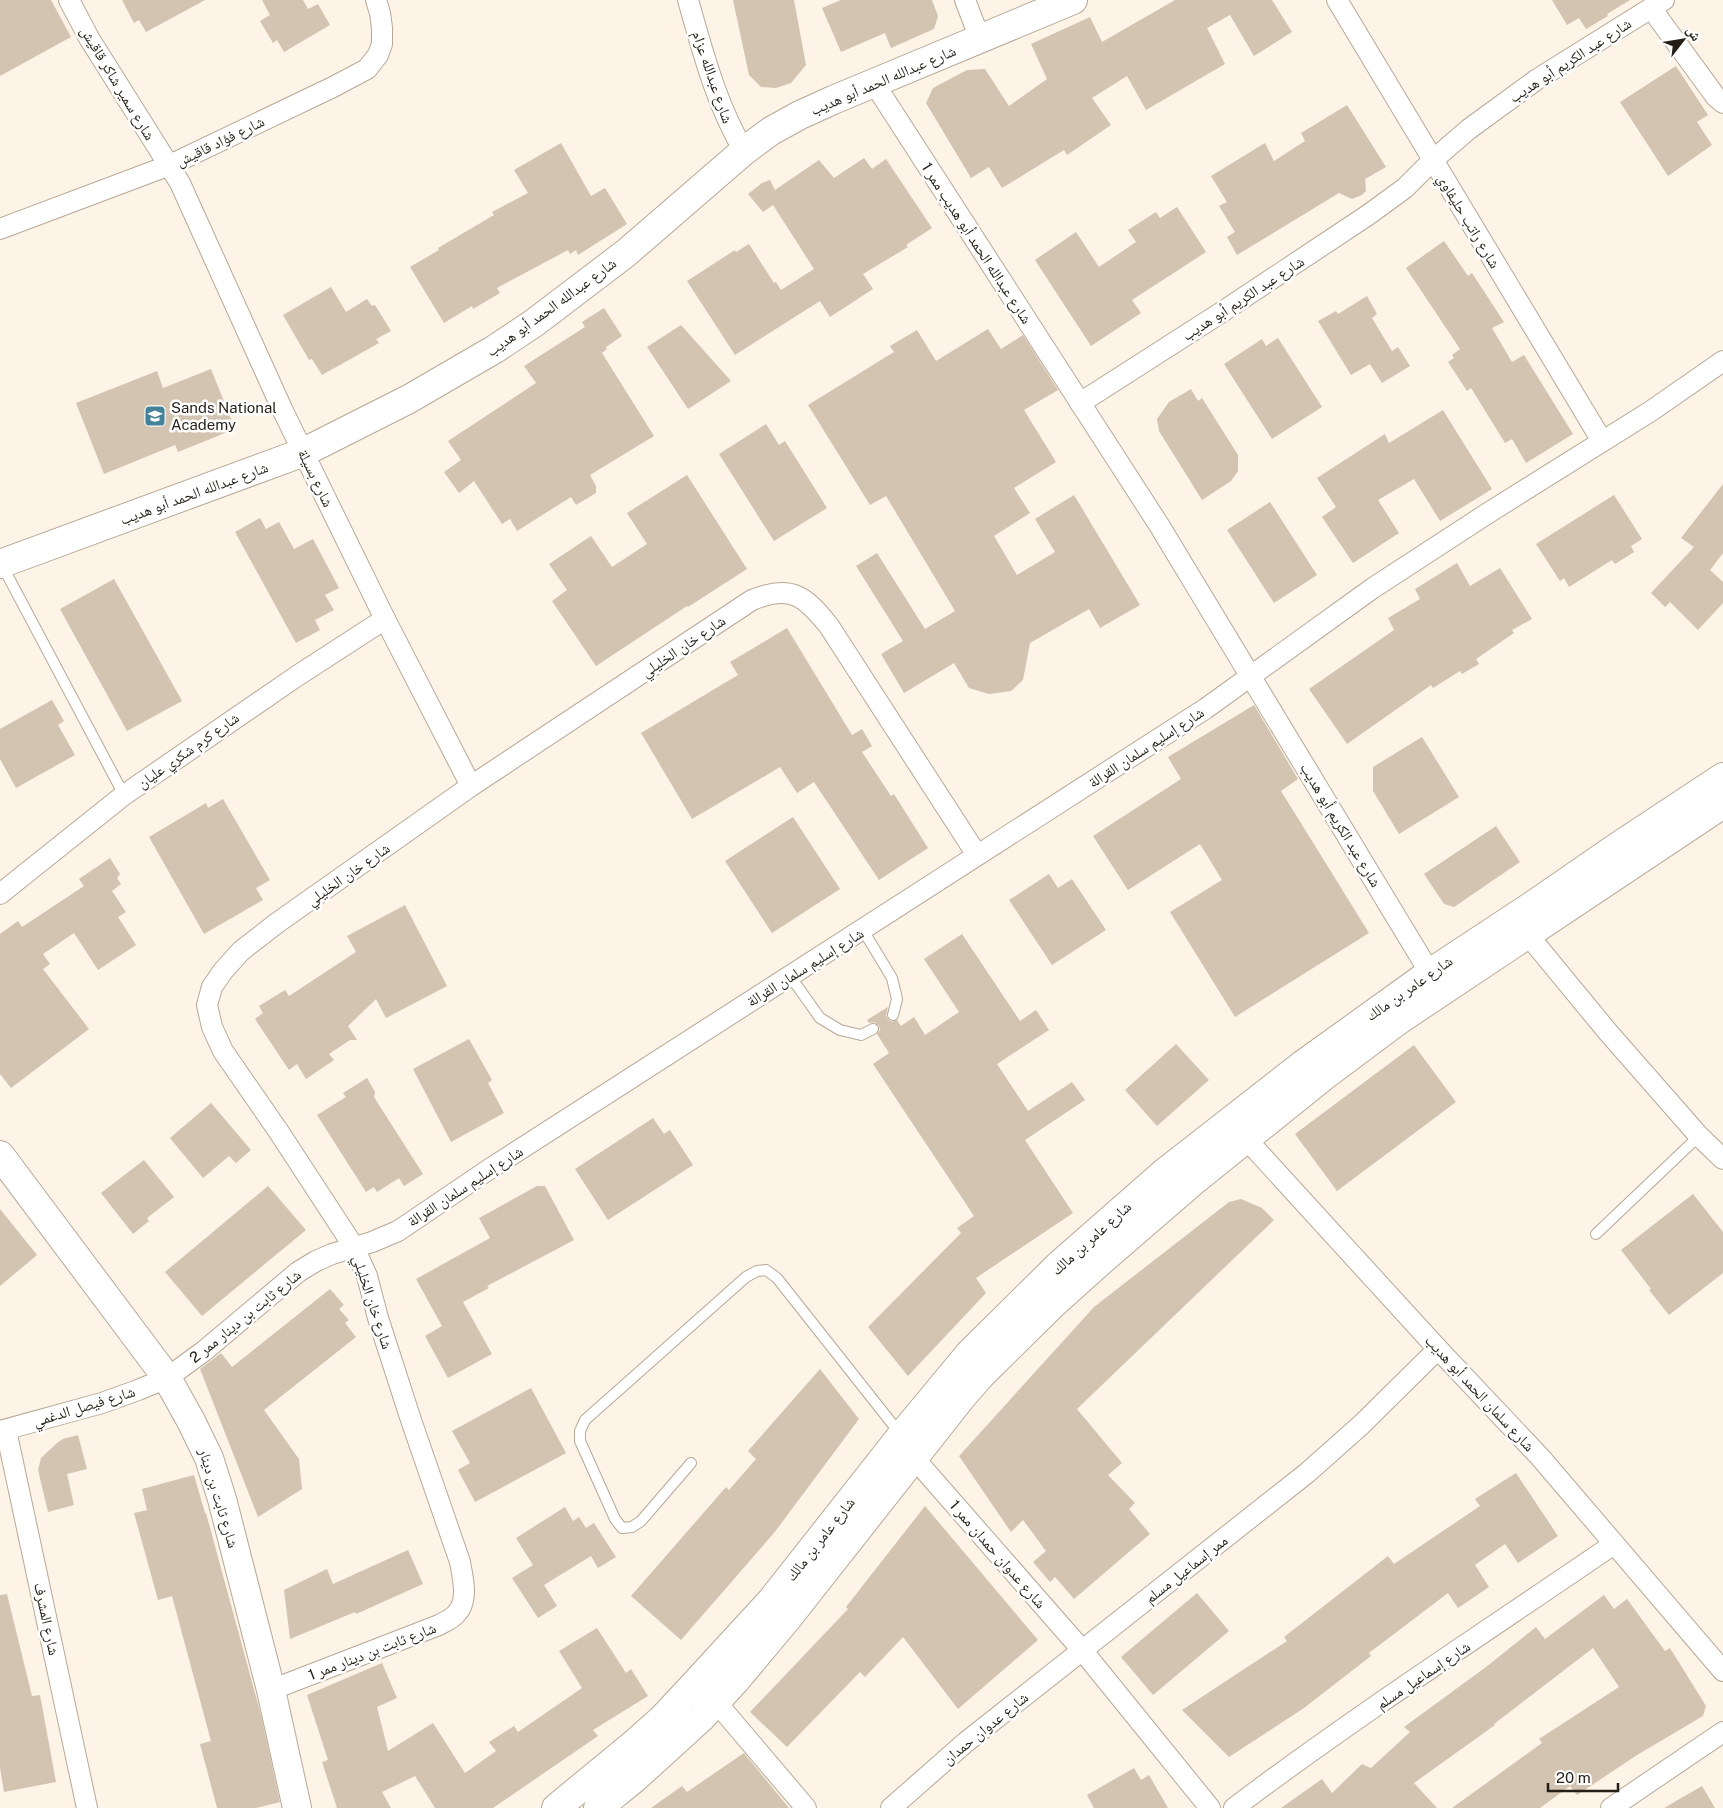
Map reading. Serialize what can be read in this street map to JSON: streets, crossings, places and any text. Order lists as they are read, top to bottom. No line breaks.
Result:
{"streets":{"street":["شارع عبد الكريم أبو هديب","شارع عبدالله عزام","شارع عبدالله الحمد أبو هديب","شارع سمير شاكر قاقيش","شارع فؤاد قاقيش","شارع راتب حليفاوي","شارع عبدالله الحمد أبو هديب ممر 1","شارع بسيلة","شارع خان الخليلي","شارع إسليم سلمان القرالة","شارع كرم شكري عليان","شارع عامر بن مالك","شارع ثابت بن دينار ممر 2","شارع سلمان الحمد أبو هديب","شارع فيصل الدغمي","شارع ثابت بن دينار","شارع عدوان حمدان ممر 1","ممر إسماعيل مسلم","شارع المشرف","شارع ثابت بن دينار ممر 1","شارع إسماعيل مسلم","شارع عدوان حمدان"]},"crossings":[["شارع عبد الكريم أبو هديب","شارع راتب حليفاوي"],["شارع عبد الكريم أبو هديب","شارع عبدالله الحمد أبو هديب ممر 1"],["شارع عبد الكريم أبو هديب","شارع إسليم سلمان القرالة"],["شارع عبد الكريم أبو هديب","شارع عامر بن مالك"],["شارع عبدالله عزام","شارع عبدالله الحمد أبو هديب"],["شارع عبدالله الحمد أبو هديب","شارع عبدالله الحمد أبو هديب ممر 1"],["شارع عبدالله الحمد أبو هديب","شارع بسيلة"],["شارع سمير شاكر قاقيش","شارع فؤاد قاقيش"],["شارع سمير شاكر قاقيش","شارع بسيلة"],["شارع فؤاد قاقيش","شارع بسيلة"],["شارع بسيلة","شارع خان الخليلي"],["شارع بسيلة","شارع كرم شكري عليان"],["شارع خان الخليلي","شارع إسليم سلمان القرالة"],["شارع خان الخليلي","شارع ثابت بن دينار ممر 2"],["شارع خان الخليلي","شارع ثابت بن دينار ممر 1"],["شارع إسليم سلمان القرالة","شارع ثابت بن دينار ممر 2"],["شارع عامر بن مالك","شارع سلمان الحمد أبو هديب"],["شارع عامر بن مالك","شارع عدوان حمدان ممر 1"],["شارع ثابت بن دينار ممر 2","شارع فيصل الدغمي"],["شارع ثابت بن دينار ممر 2","شارع ثابت بن دينار"],["شارع سلمان الحمد أبو هديب","ممر إسماعيل مسلم"],["شارع سلمان الحمد أبو هديب","شارع إسماعيل مسلم"],["شارع فيصل الدغمي","شارع ثابت بن دينار"],["شارع فيصل الدغمي","شارع المشرف"],["شارع ثابت بن دينار","شارع ثابت بن دينار ممر 1"],["شارع عدوان حمدان ممر 1","ممر إسماعيل مسلم"],["شارع عدوان حمدان ممر 1","شارع عدوان حمدان"],["ممر إسماعيل مسلم","شارع عدوان حمدان"]],"places":{"school or university":["Sands National Academy"]},"scale_bar":"20 m","north":"top right"}
